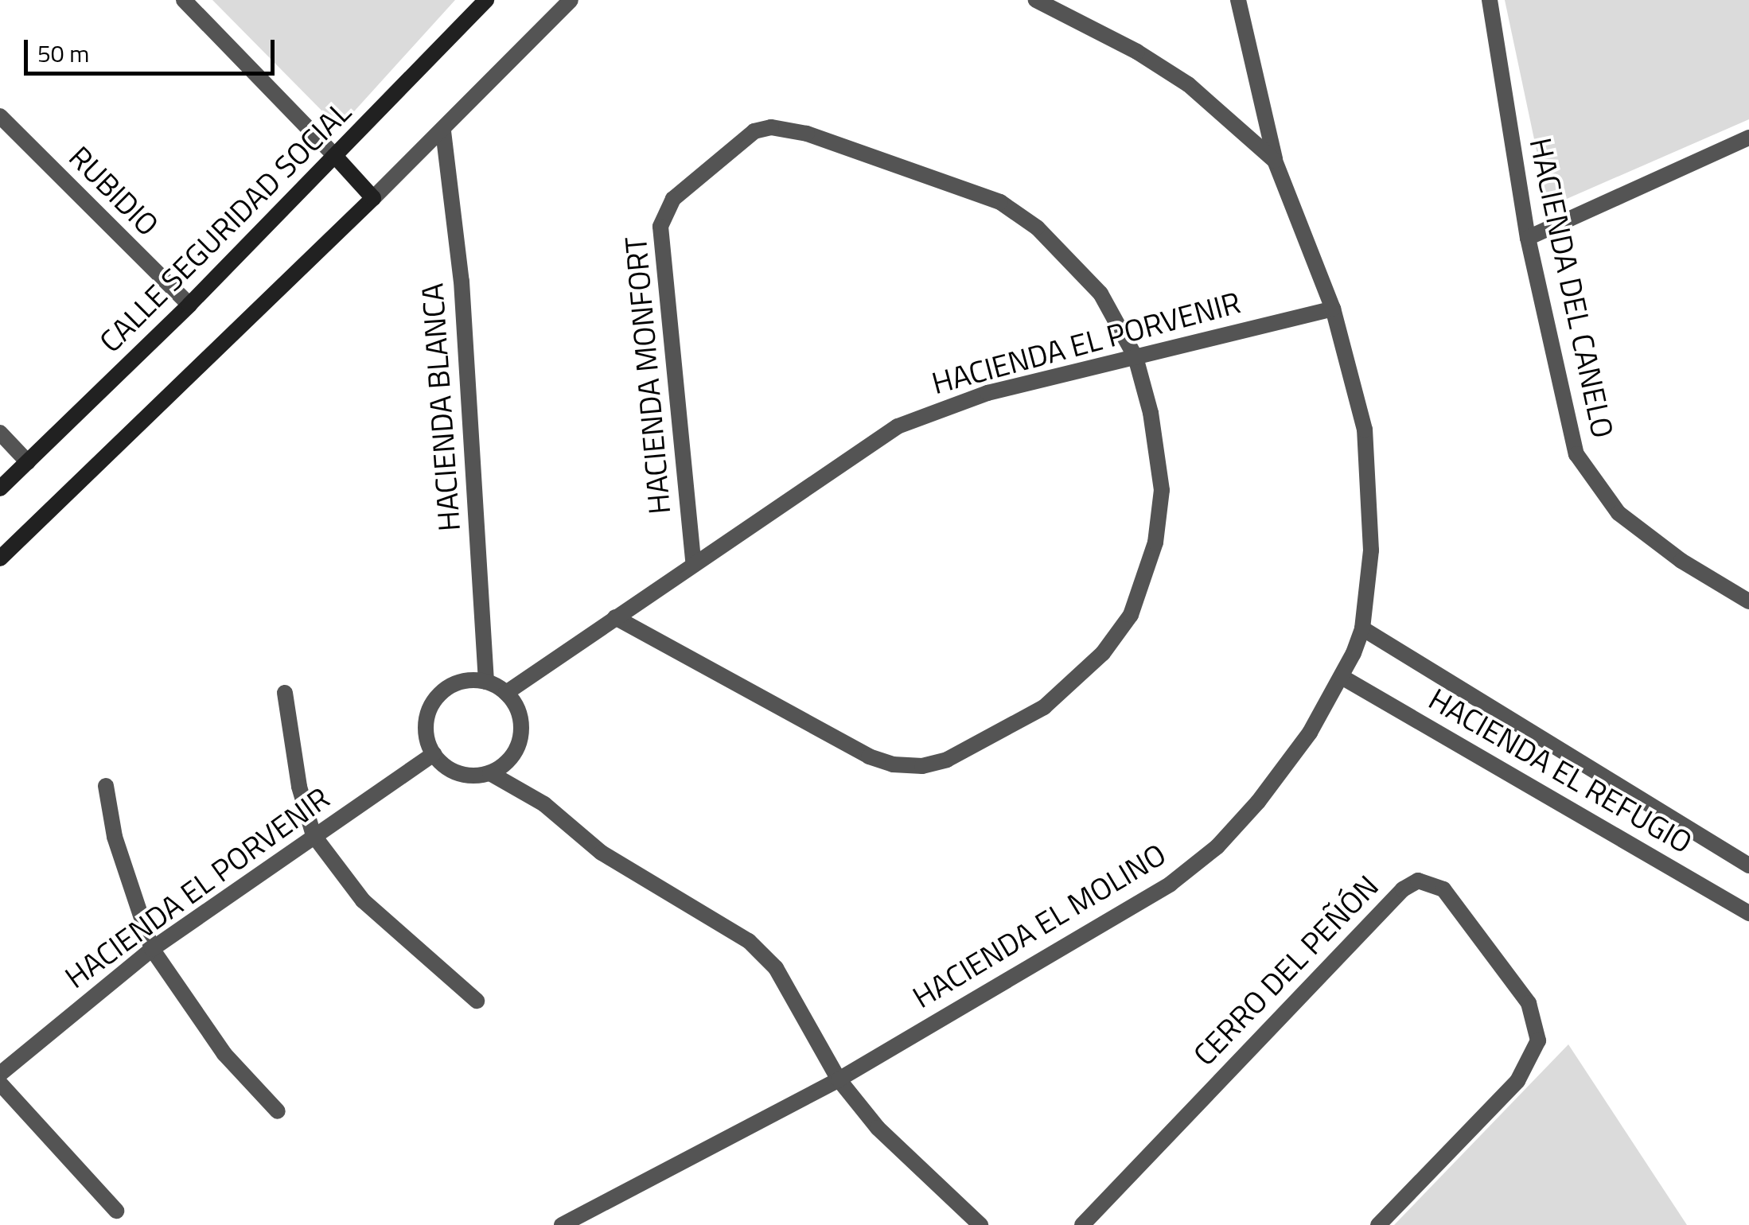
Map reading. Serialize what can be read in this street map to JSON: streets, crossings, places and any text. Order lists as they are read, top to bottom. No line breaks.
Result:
{"streets":{"street":["RUBIDIO","CALLE SEGURIDAD SOCIAL","HACIENDA DEL CANELO","HACIENDA EL PORVENIR","HACIENDA MONFORT","HACIENDA BLANCA","HACIENDA EL REFUGIO","HACIENDA EL MOLINO","CERRO DEL PEÑÓN"]},"crossings":[["RUBIDIO","CALLE SEGURIDAD SOCIAL"],["HACIENDA EL PORVENIR","HACIENDA MONFORT"],["HACIENDA EL PORVENIR","HACIENDA BLANCA"],["HACIENDA EL PORVENIR","HACIENDA EL MOLINO"],["HACIENDA EL REFUGIO","HACIENDA EL MOLINO"]],"scale_bar":"50 m"}
